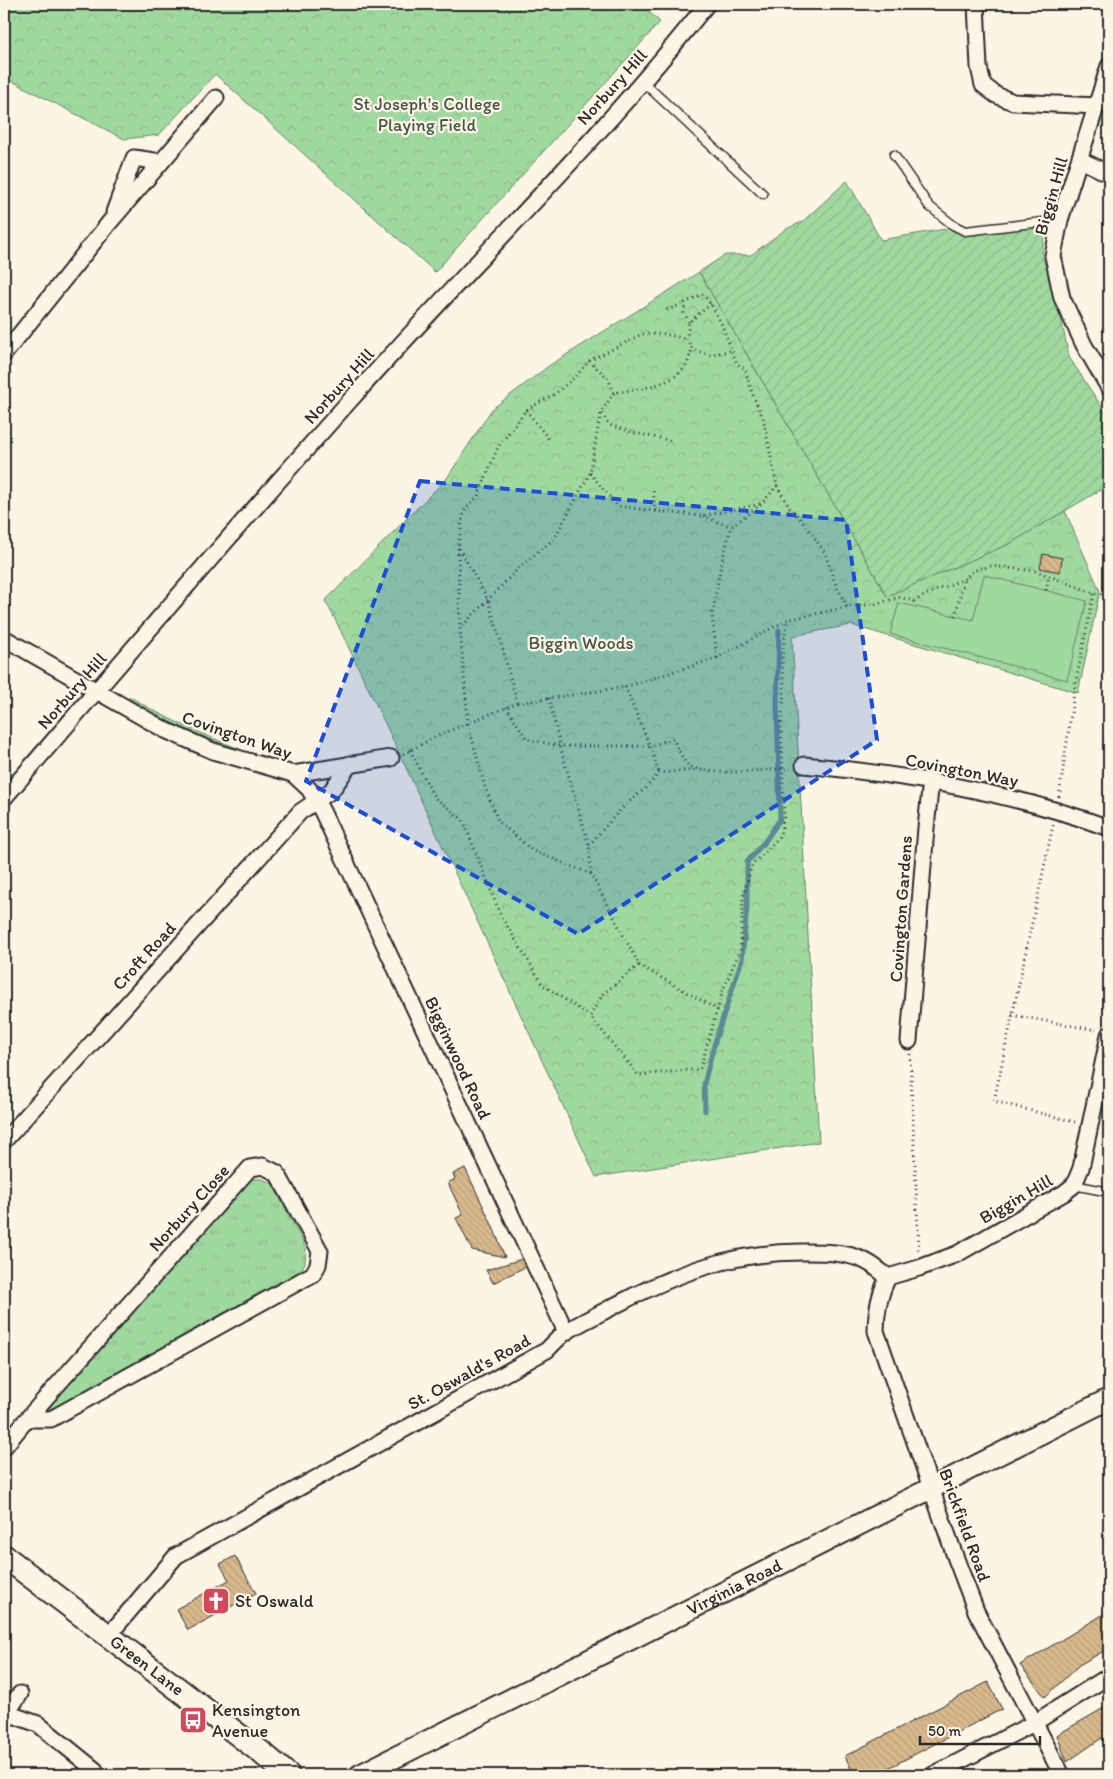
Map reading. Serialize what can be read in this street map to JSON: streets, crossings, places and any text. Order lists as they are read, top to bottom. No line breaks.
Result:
{"streets":{"main road":["Green Lane"],"street":["Norbury Hill","Biggin Hill","Covington Way","Covington Gardens","Croft Road","Bigginwood Road","Norbury Close","St. Oswald's Road","Brickfield Road","Virginia Road"]},"crossings":[["Norbury Hill","Covington Way"],["Biggin Hill","St. Oswald's Road"],["Biggin Hill","Brickfield Road"],["Covington Way","Covington Gardens"],["Covington Way","Croft Road"],["Covington Way","Bigginwood Road"],["Croft Road","Bigginwood Road"],["Bigginwood Road","St. Oswald's Road"],["St. Oswald's Road","Brickfield Road"],["St. Oswald's Road","Green Lane"],["Brickfield Road","Virginia Road"]],"parks":["St Joseph's College Playing Field","Biggin Woods"],"places":{"church":["St Oswald"],"bus stop":["Kensington Avenue"]},"scale_bar":"50 m"}
